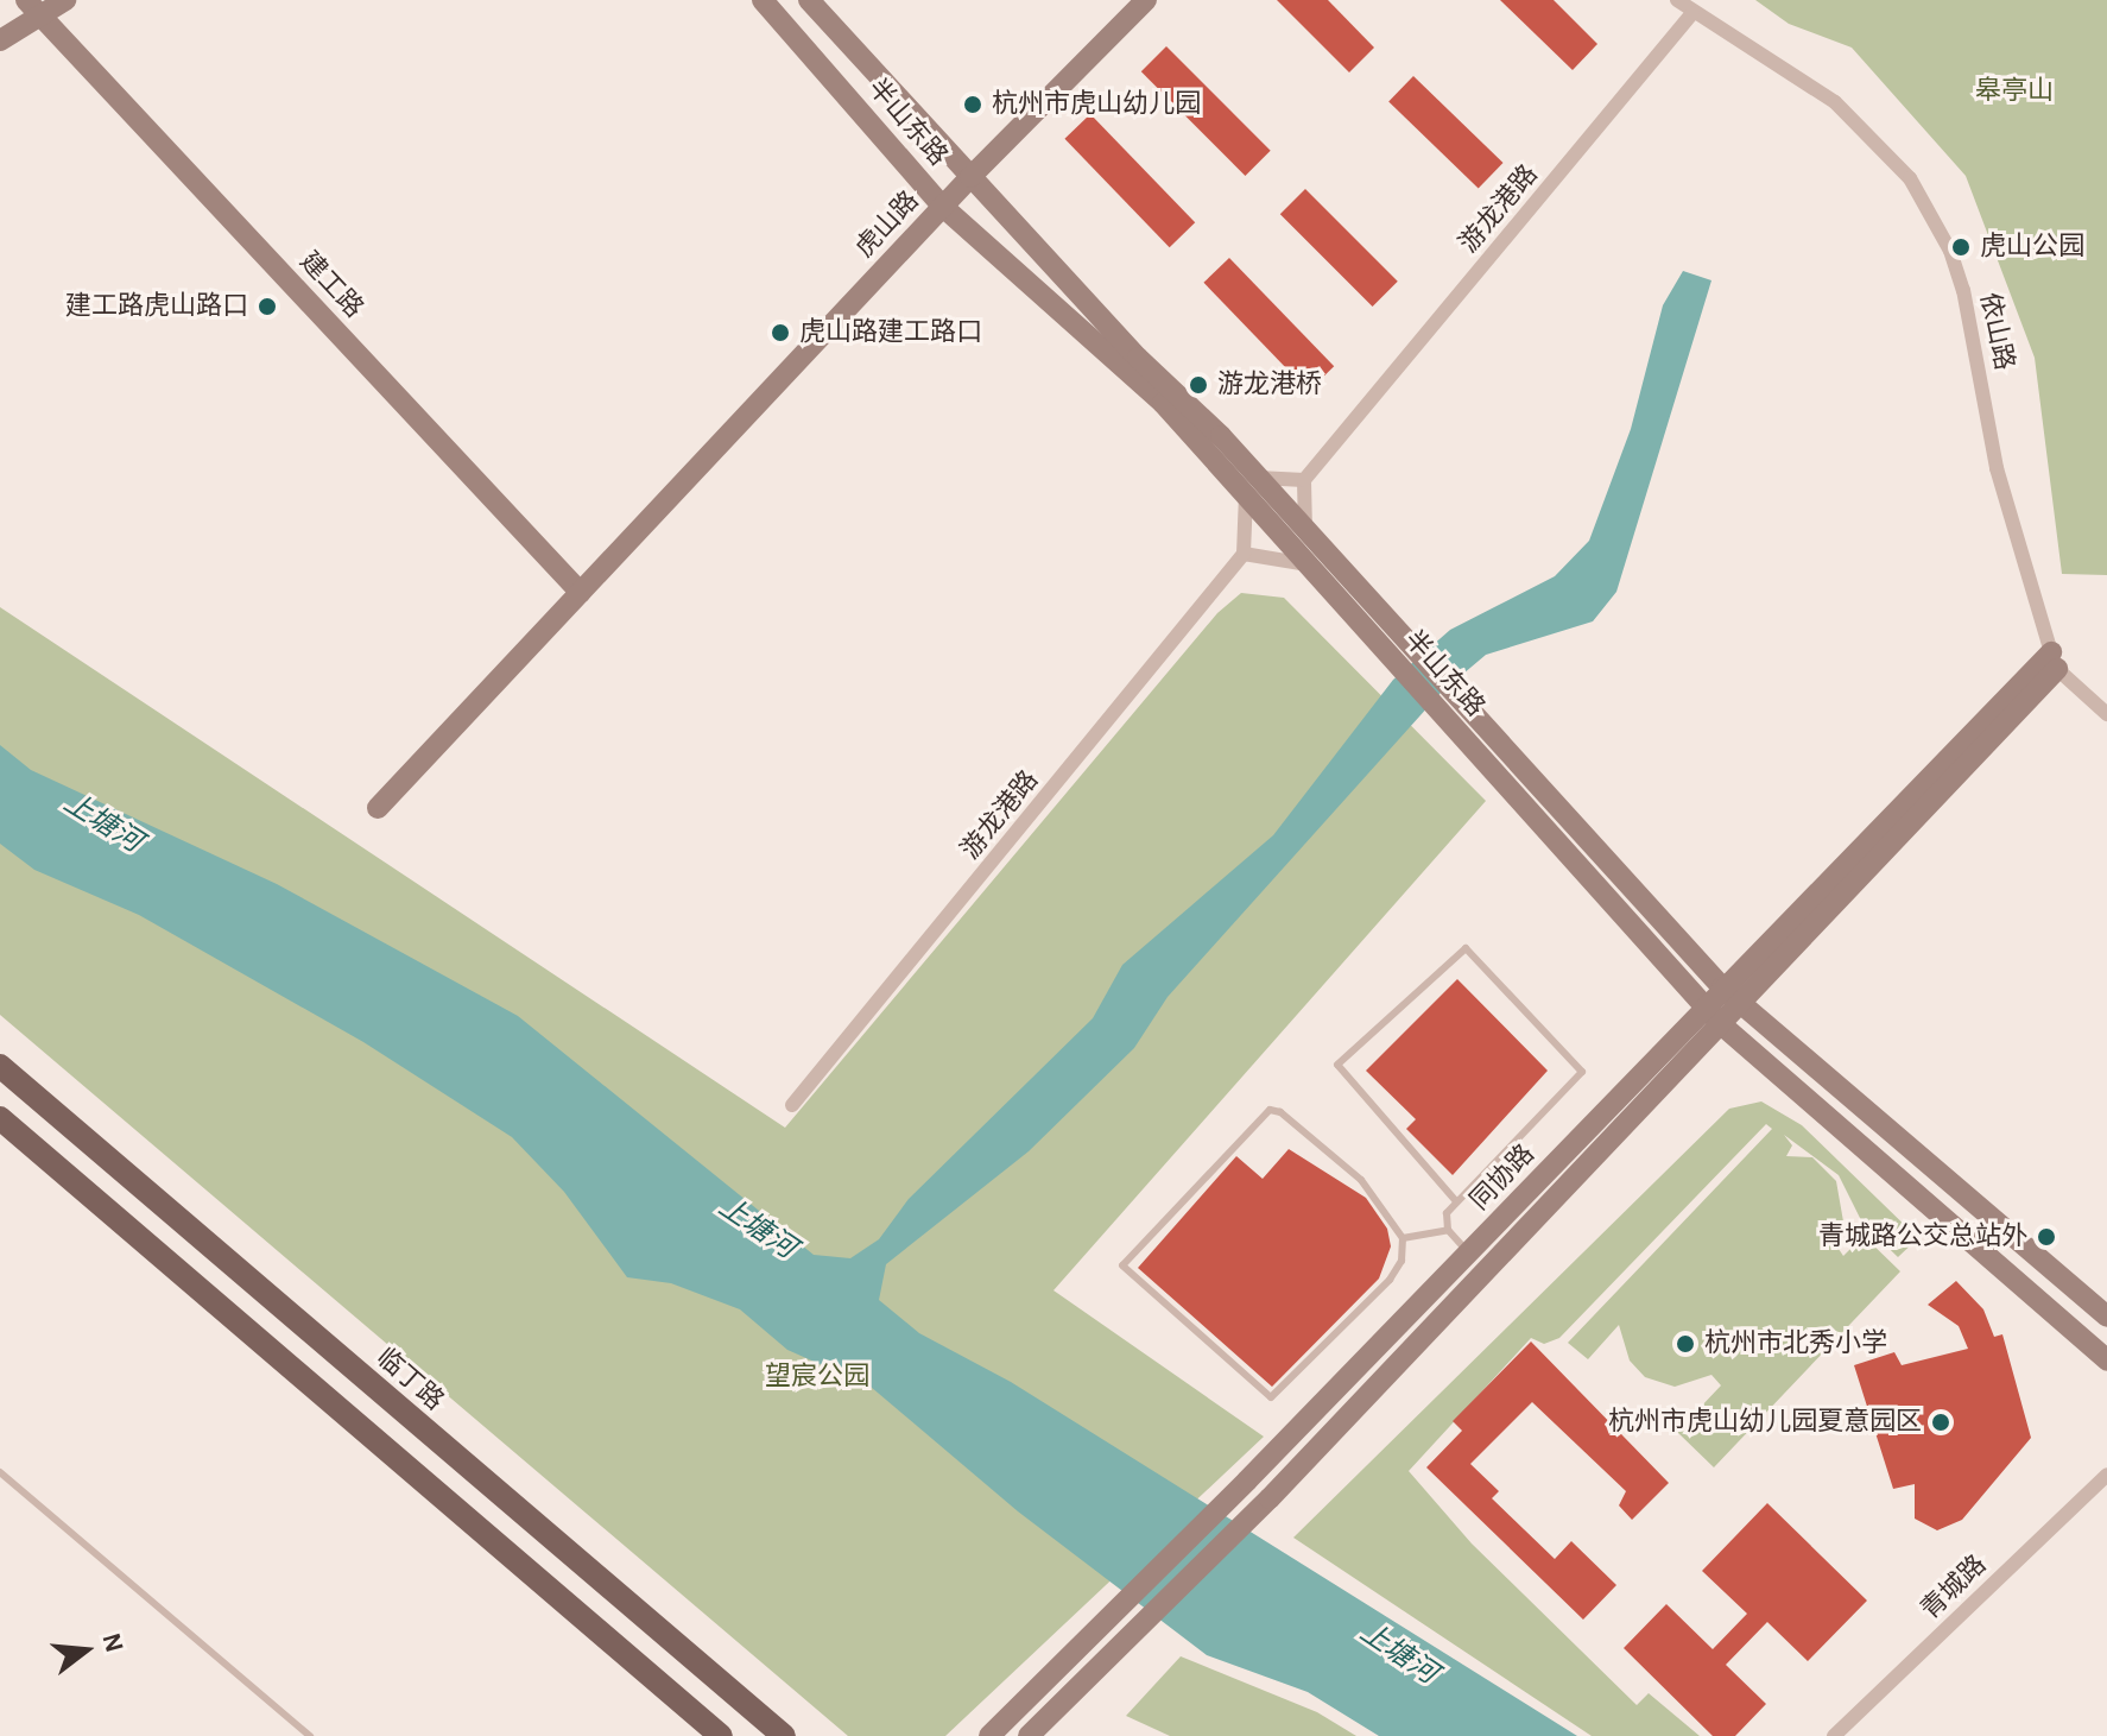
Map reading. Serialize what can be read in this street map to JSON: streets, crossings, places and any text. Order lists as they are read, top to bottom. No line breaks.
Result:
{"streets":{"main road":["半山东路","虎山路","建工路","同协路","临丁路"],"street":["游龙港路","依山路","青城路"]},"crossings":[["半山东路","虎山路"],["半山东路","同协路"],["游龙港路","依山路"],["虎山路","建工路"],["依山路","同协路"]],"water":["上塘河"],"parks":["皋亭山","望宸公园"],"places":["杭州市虎山幼儿园","虎山公园","建工路虎山路口","虎山路建工路口","游龙港桥","青城路公交总站外","杭州市北秀小学","杭州市虎山幼儿园夏意园区"],"north":"right"}
